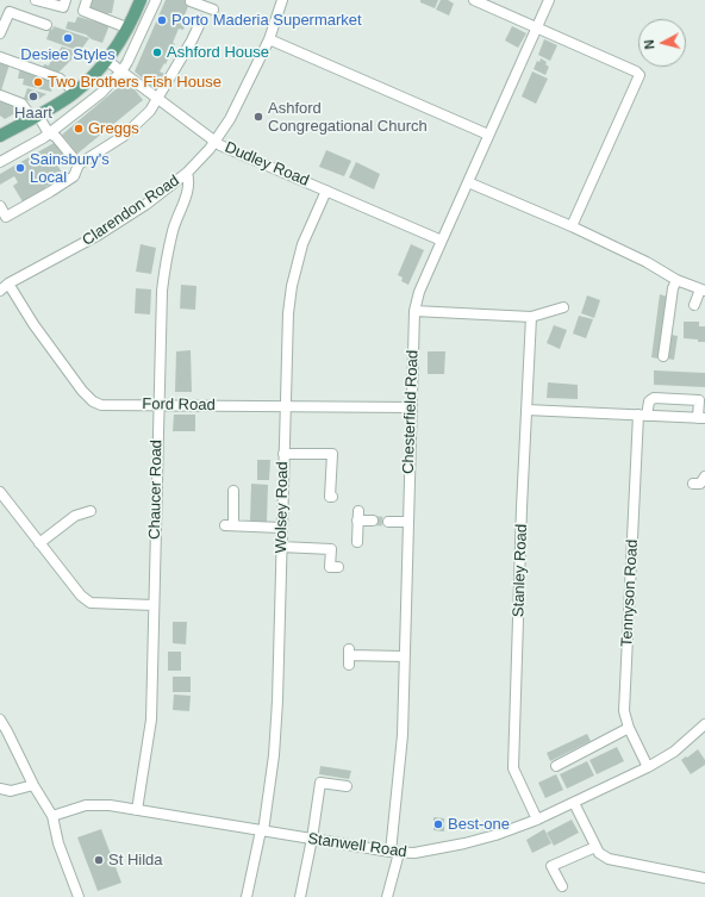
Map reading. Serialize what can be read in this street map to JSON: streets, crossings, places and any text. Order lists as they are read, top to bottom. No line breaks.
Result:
{"streets":{"street":["Dudley Road","Clarendon Road","Ford Road","Chesterfield Road","Chaucer Road","Wolsey Road","Stanley Road","Tennyson Road","Stanwell Road"]},"crossings":[["Dudley Road","Clarendon Road"],["Dudley Road","Chesterfield Road"],["Dudley Road","Wolsey Road"],["Clarendon Road","Ford Road"],["Clarendon Road","Chaucer Road"],["Ford Road","Chesterfield Road"],["Ford Road","Chaucer Road"],["Ford Road","Wolsey Road"],["Chesterfield Road","Stanwell Road"],["Chaucer Road","Stanwell Road"],["Wolsey Road","Stanwell Road"],["Stanley Road","Stanwell Road"],["Tennyson Road","Stanwell Road"]],"places":["Porto Maderia Supermarket","Desiee Styles","Ashford House","Two Brothers Fish House","Haart","Ashford Congregational Church","Greggs","Sainsbury's Local","Best-one","St Hilda"],"north":"left"}
